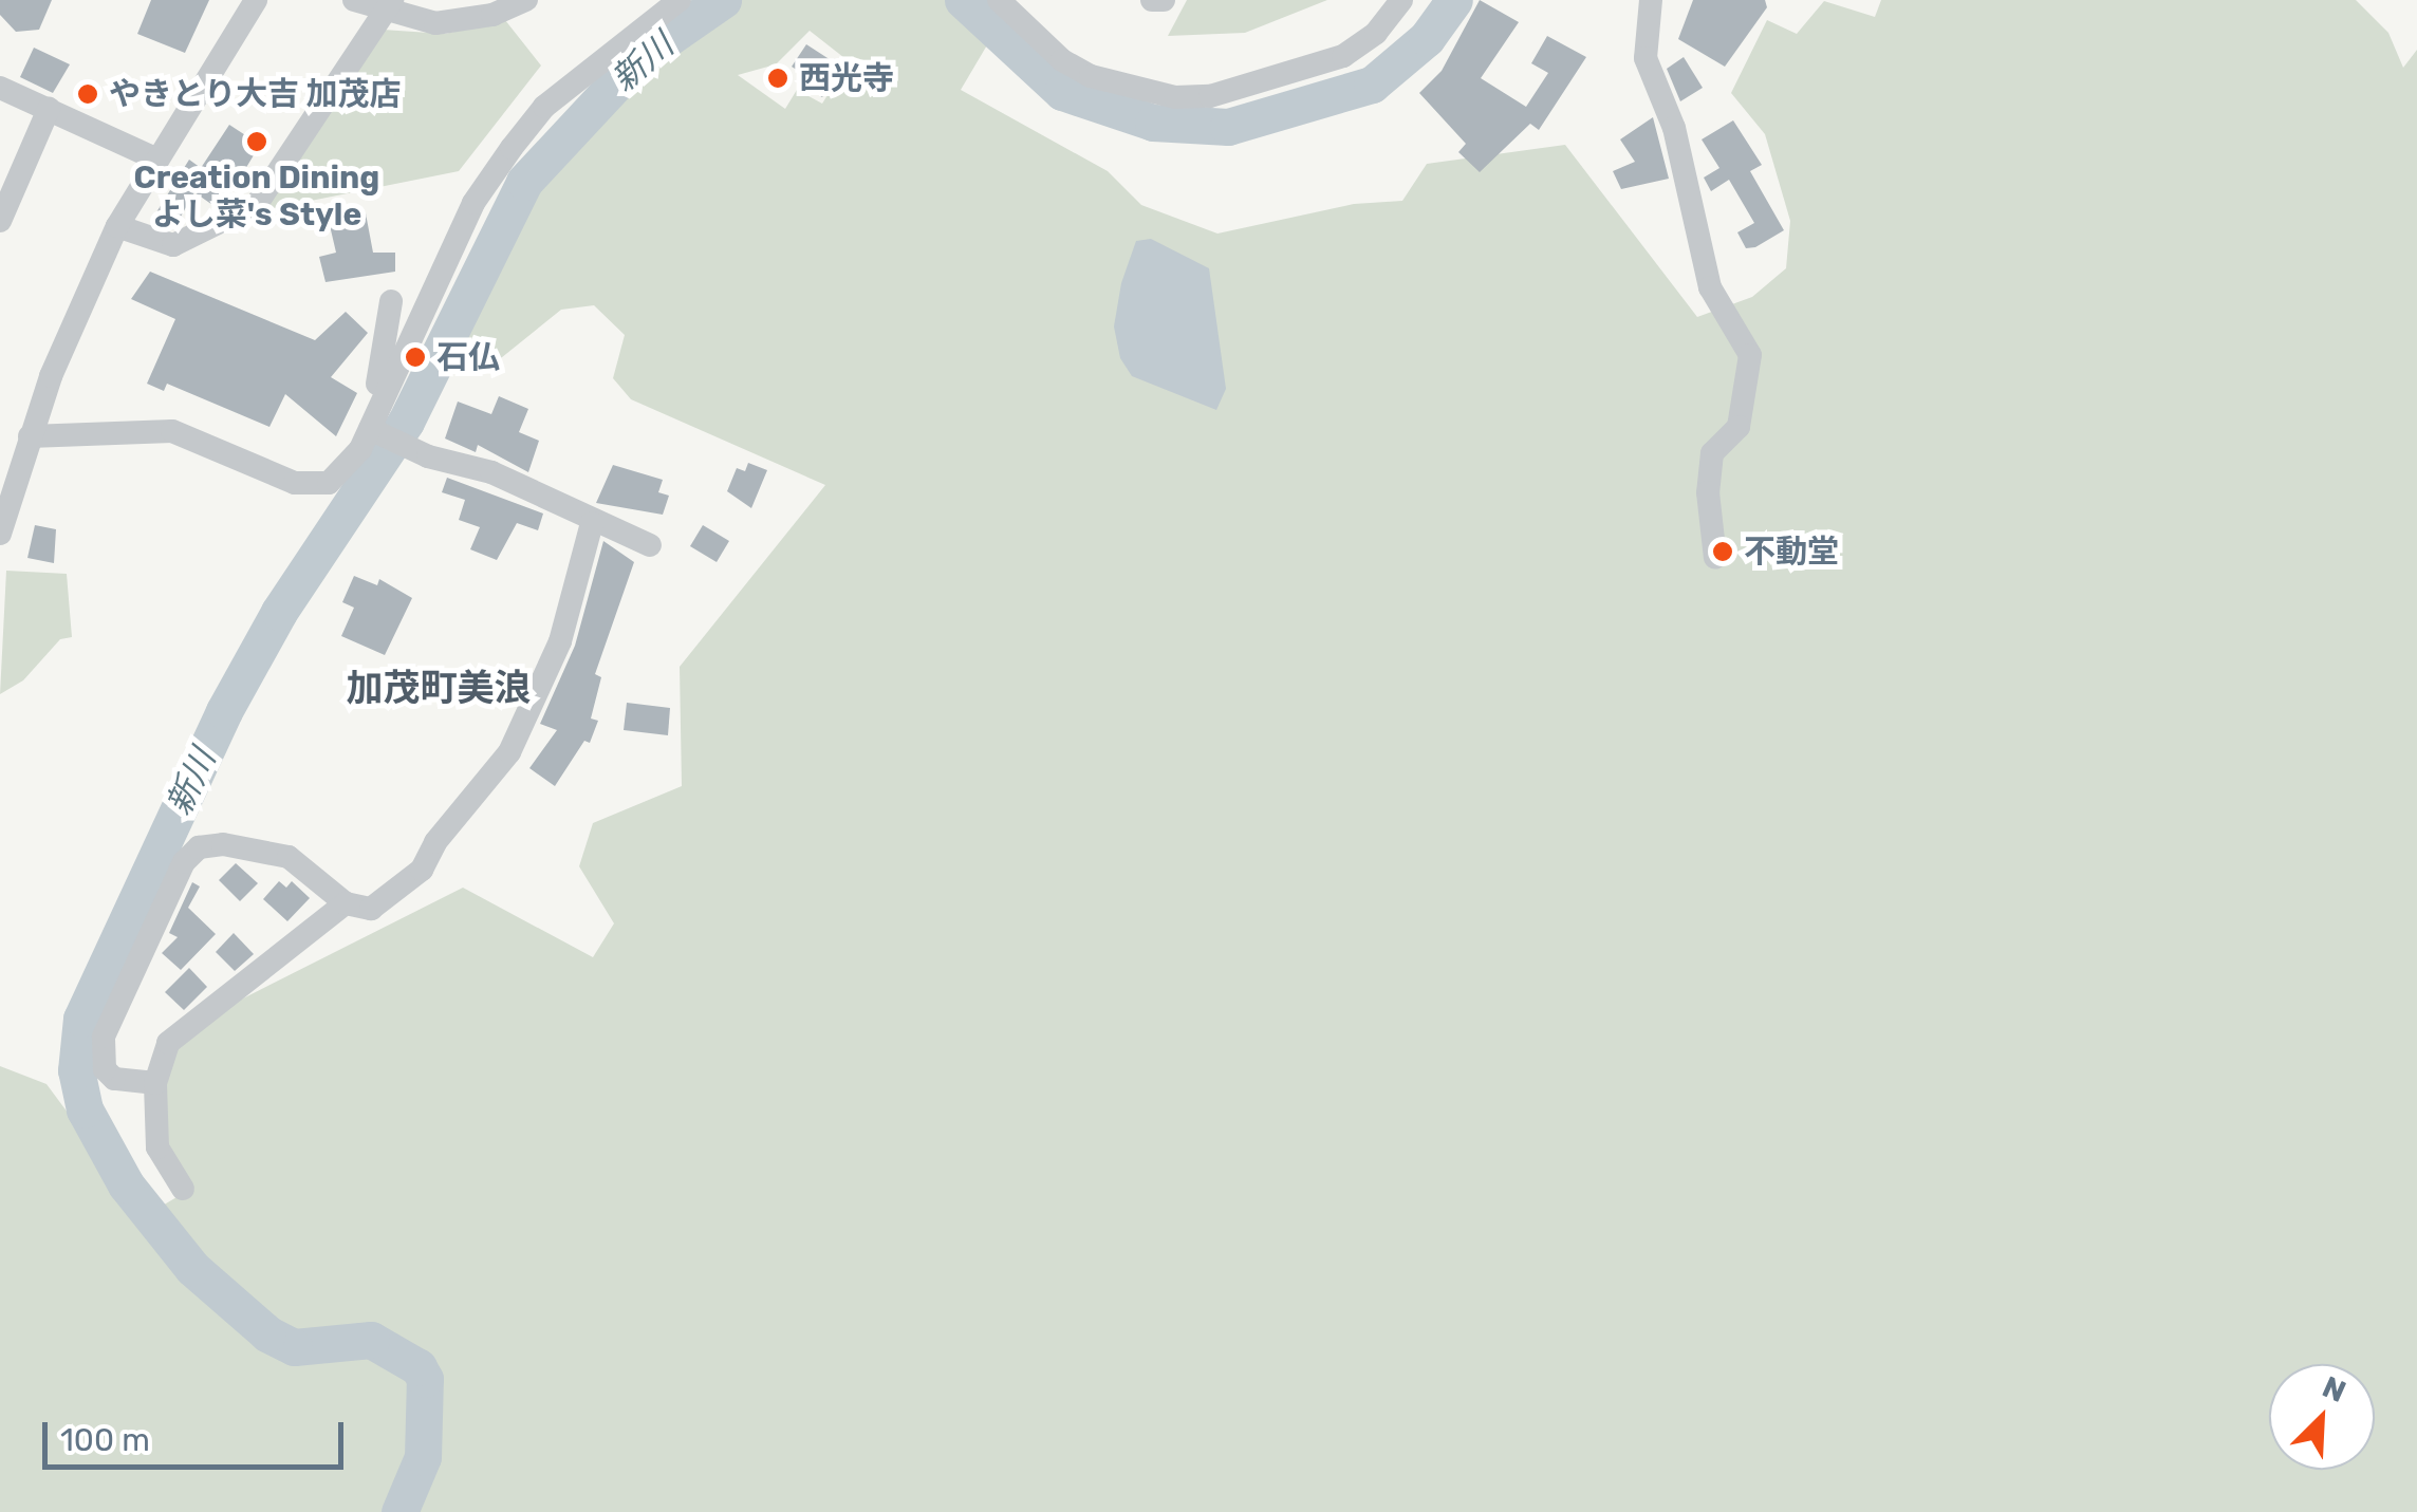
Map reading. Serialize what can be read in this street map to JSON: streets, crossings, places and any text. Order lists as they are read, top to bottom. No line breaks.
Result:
{"districts":["加茂町美浪"],"water":["新川"],"places":["西光寺","やきとり大吉 加茂店","Creation Dining よし菜's Style","石仏","不動堂"],"scale_bar":"100 m","north":"top right"}
